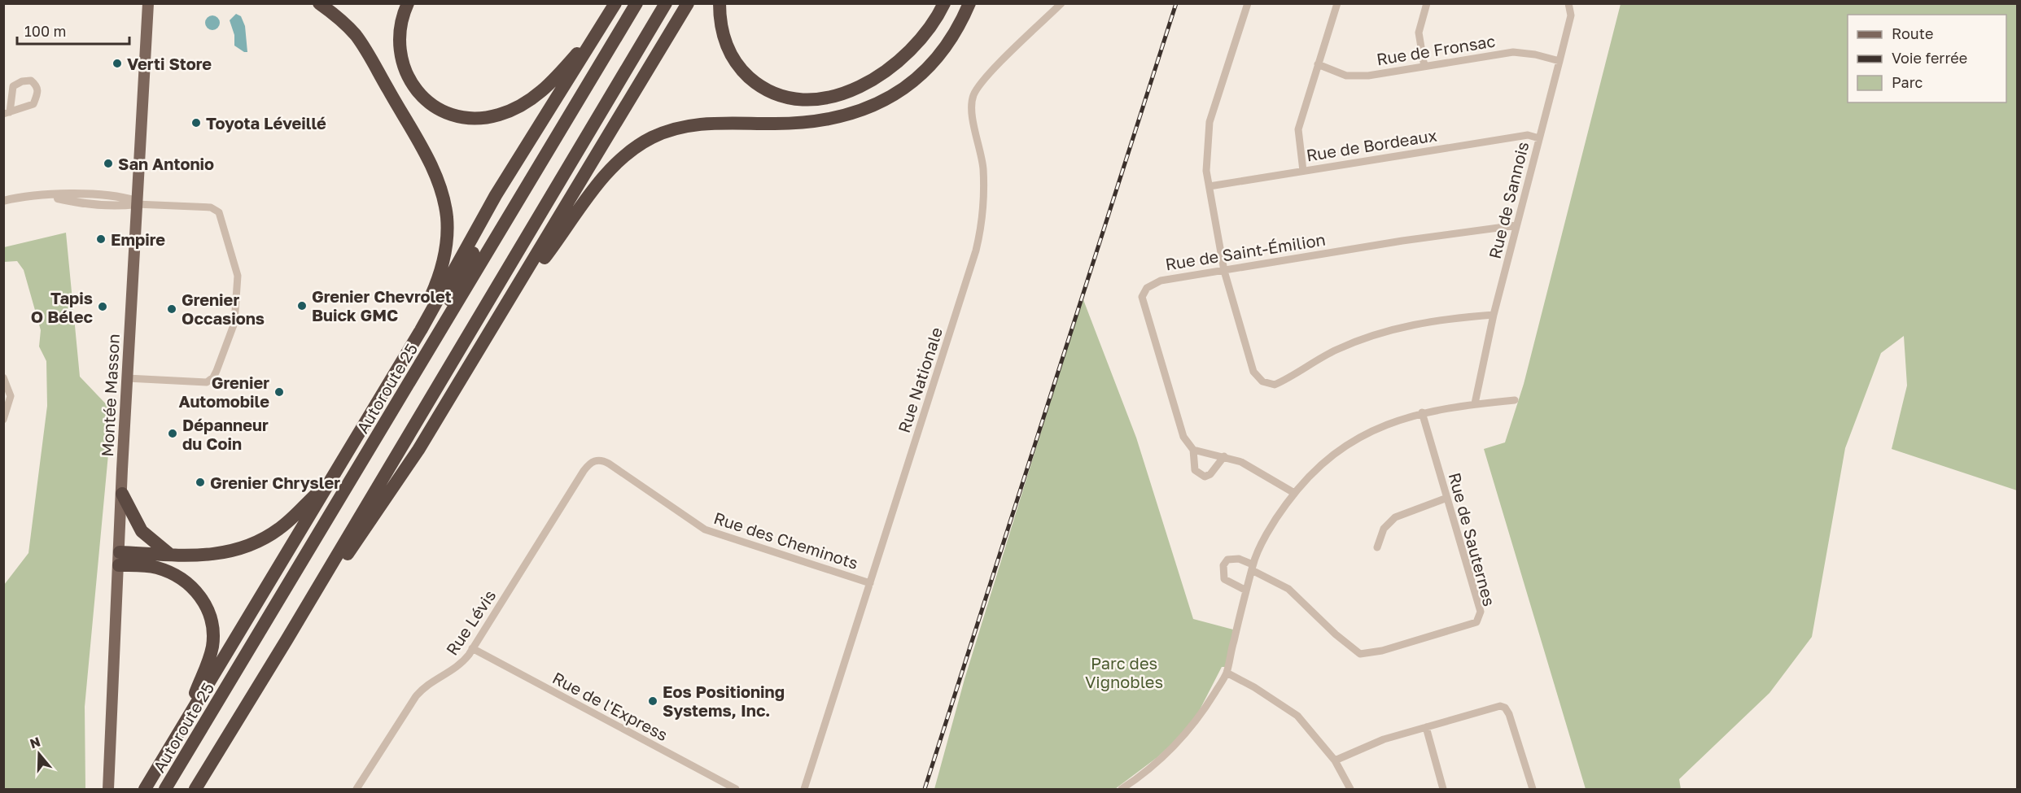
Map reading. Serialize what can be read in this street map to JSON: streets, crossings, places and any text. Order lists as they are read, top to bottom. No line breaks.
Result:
{"streets":{"highway":["Autoroute 25"],"main road":["Montée Masson"],"street":["Rue de Fronsac","Rue de Bordeaux","Rue de Sannois","Rue de Saint-Émilion","Rue Nationale","Rue de Sauternes","Rue des Cheminots","Rue Lévis","Rue de l'Express"]},"crossings":[["Rue de Fronsac","Rue de Sannois"],["Rue de Bordeaux","Rue de Sannois"],["Rue de Sannois","Rue de Saint-Émilion"],["Rue Nationale","Rue des Cheminots"],["Rue des Cheminots","Rue Lévis"],["Rue Lévis","Rue de l'Express"]],"parks":["Parc des Vignobles"],"places":["Verti Store","Toyota Léveillé","San Antonio","Empire","Grenier Chevrolet Buick GMC","Tapis O Bélec","Grenier Occasions","Grenier Automobile","Dépanneur du Coin","Grenier Chrysler","Eos Positioning Systems, Inc."],"legend":["Route","Voie ferrée","Parc"],"scale_bar":"100 m","north":"top"}
